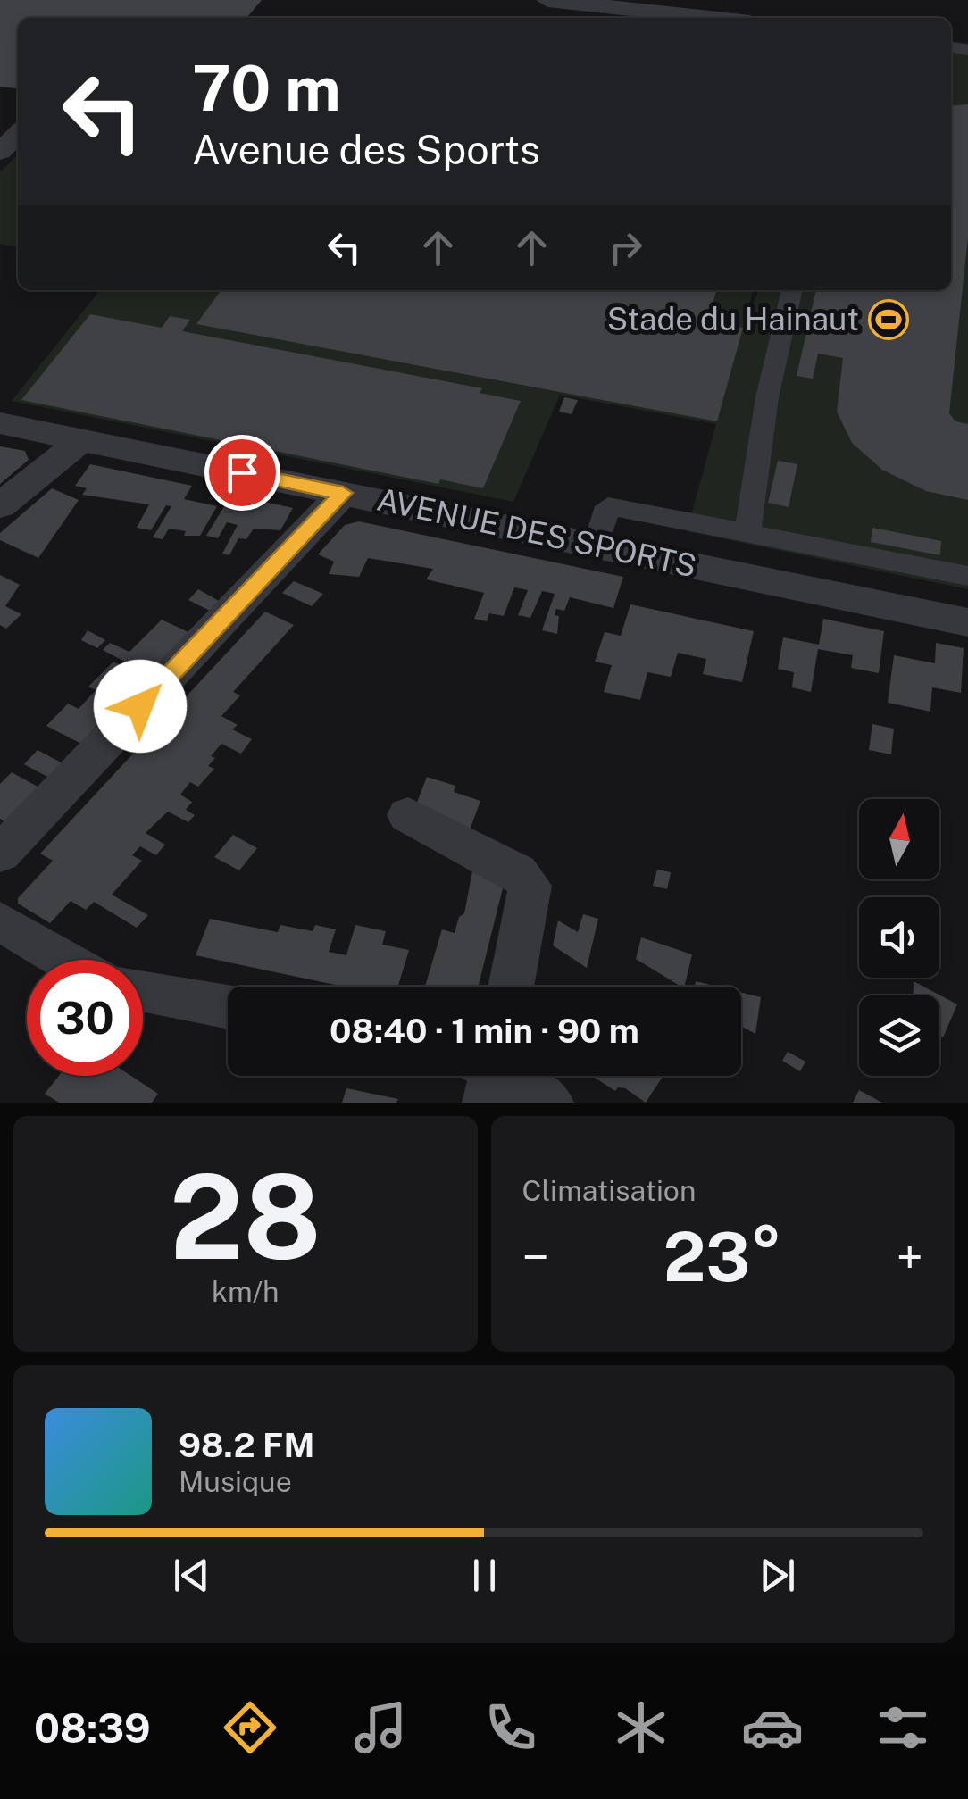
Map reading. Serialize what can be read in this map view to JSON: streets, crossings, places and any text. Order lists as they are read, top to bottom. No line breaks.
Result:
{"streets":{"street":["AVENUE DES SPORTS"]},"places":{"sports":["Stade du Hainaut"]},"north":"top","page":{"turn":["70 m","Avenue des Sports"],"limit":"30","trip":"08:40 · 1 min · 90 m","tile":[["28","km/h"],"Climatisation"],"heat":["−","23°","+"],"song":["98.2 FM","Musique"],"tabs":"08:39"}}
